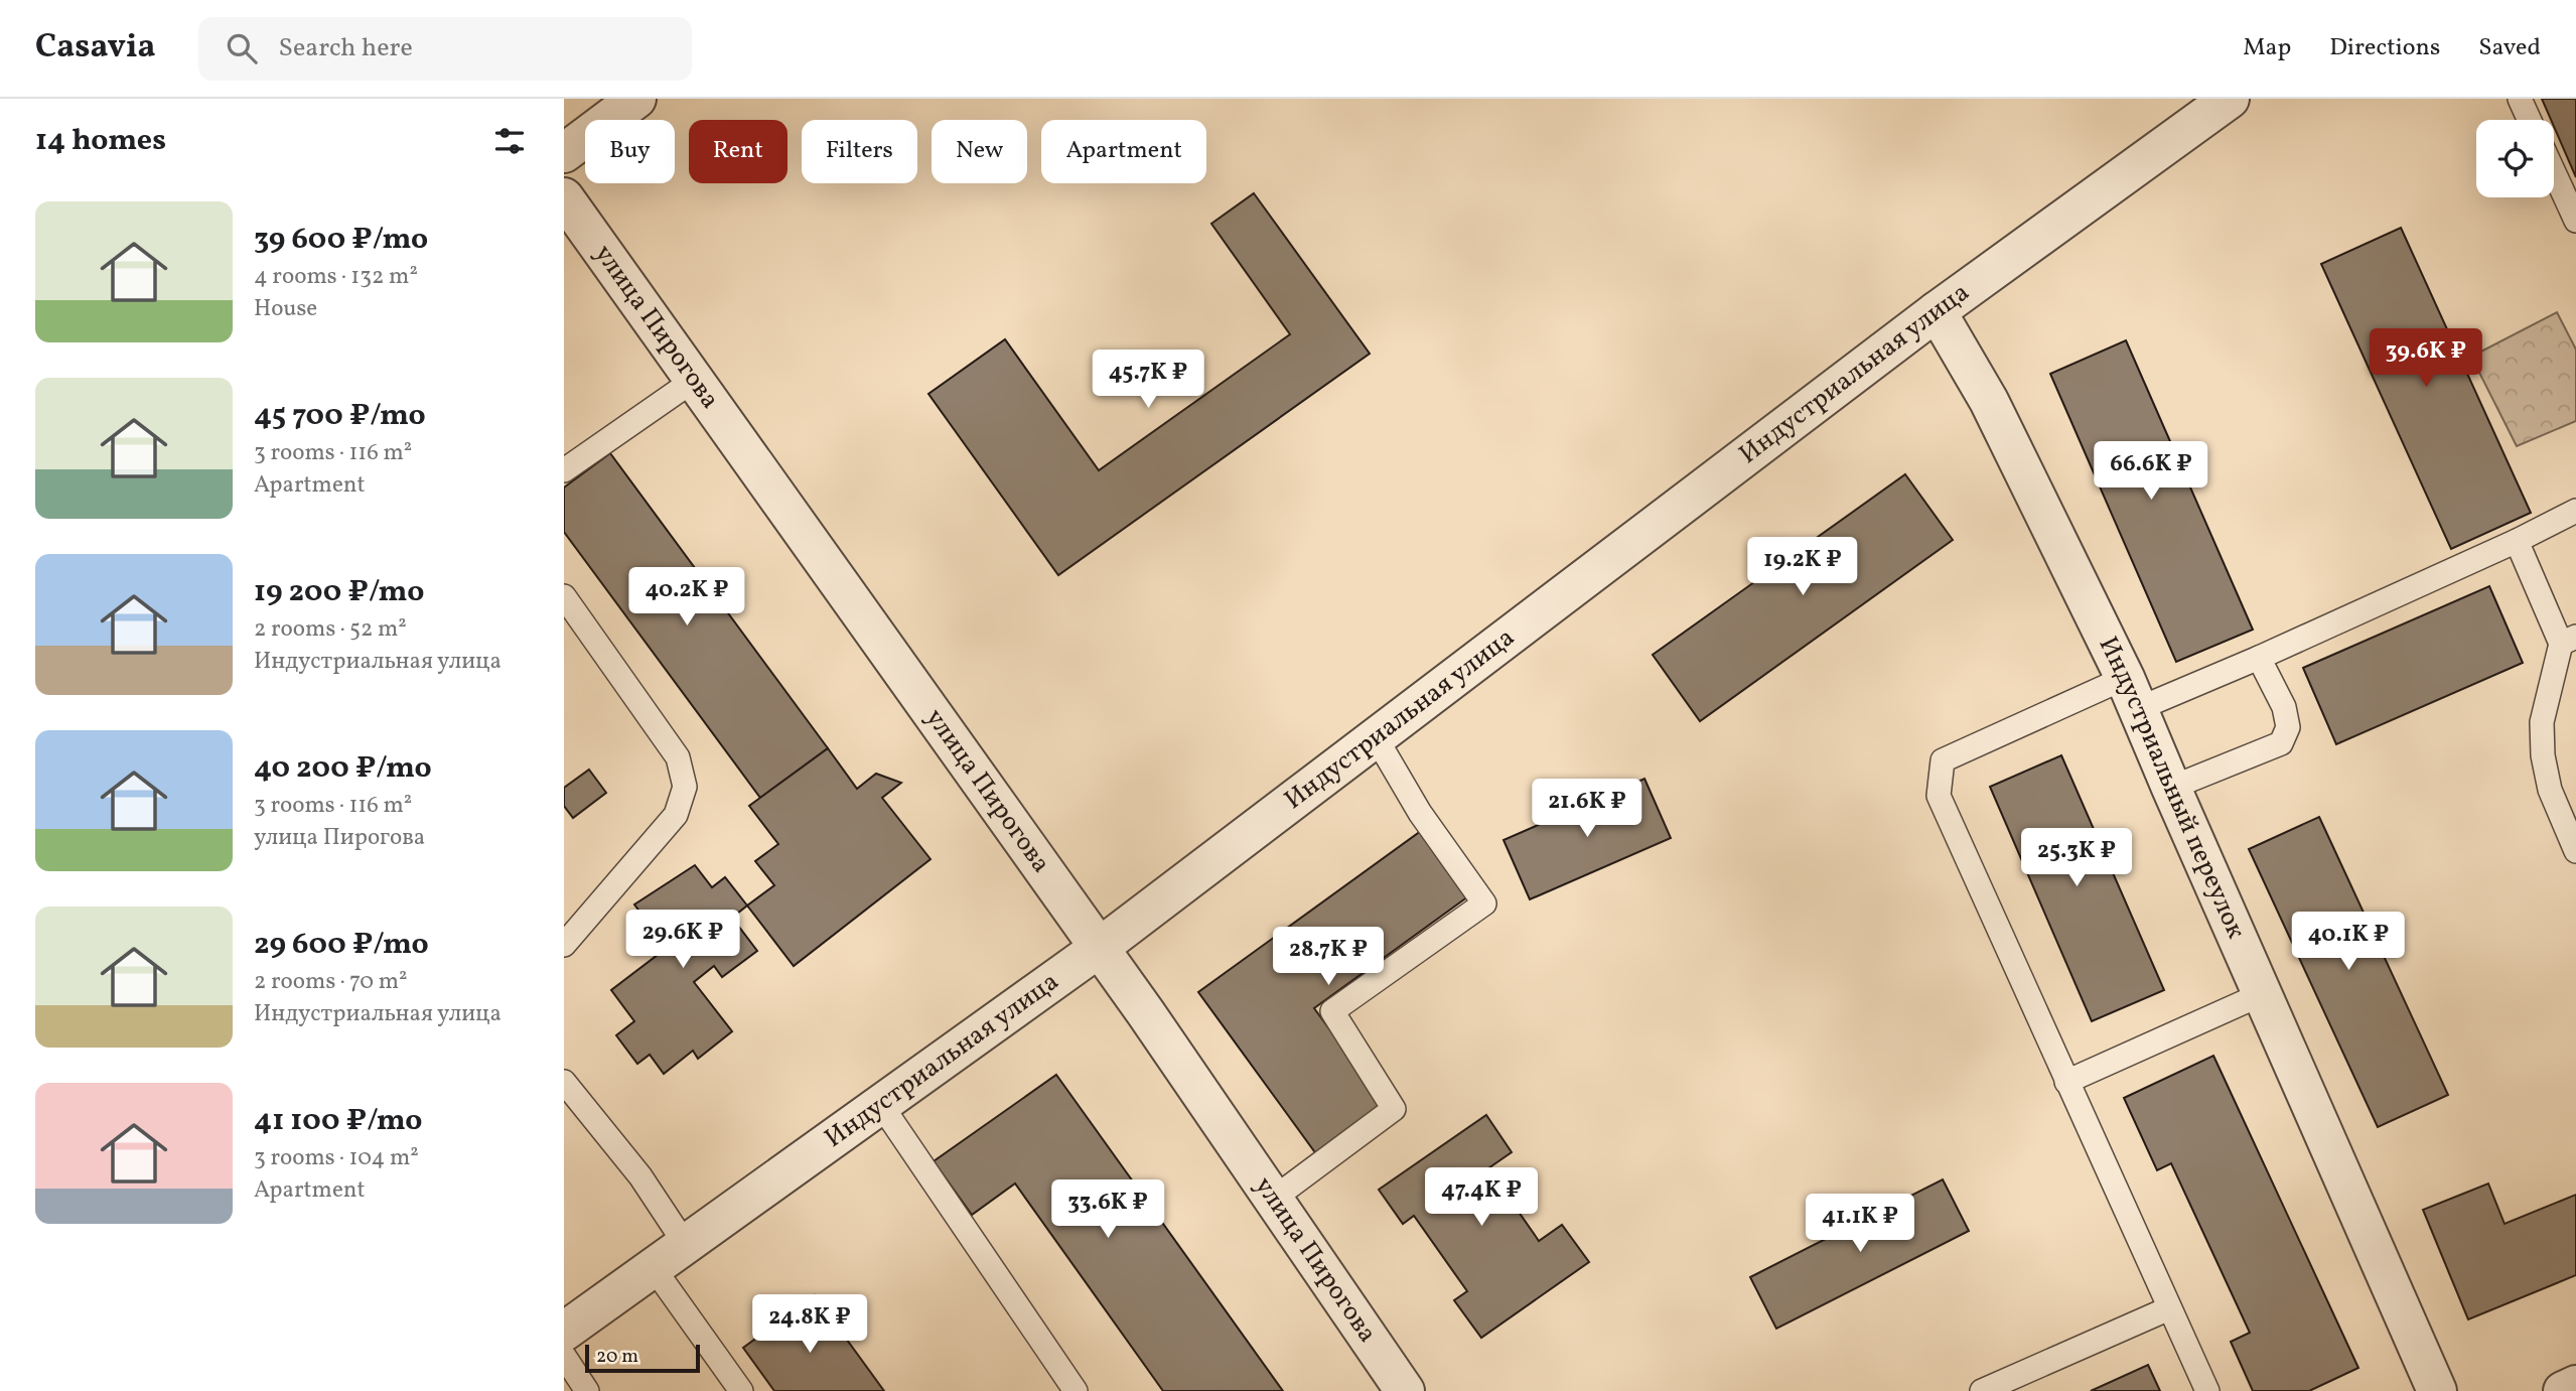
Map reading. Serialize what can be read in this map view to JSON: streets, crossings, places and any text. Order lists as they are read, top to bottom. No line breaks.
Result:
{"streets":{"street":["улица Пирогова","Индустриальная улица","Индустриальный переулок"]},"crossings":[["улица Пирогова","Индустриальная улица"],["Индустриальная улица","Индустриальный переулок"]],"scale_bar":"20 m","page":{"header":"Casavia","search":"Search here","nav":["Map","Directions","Saved"],"heading":"14 homes","chip":["Buy","Rent","Filters","New","Apartment"],"list":[{"name":"39 600 ₽/mo","note":"4 rooms · 132 m² · House"},{"name":"45 700 ₽/mo","note":"3 rooms · 116 m² · Apartment"},{"name":"19 200 ₽/mo","note":"2 rooms · 52 m² · Индустриальная улица"},{"name":"40 200 ₽/mo","note":"3 rooms · 116 m² · улица Пирогова"},{"name":"29 600 ₽/mo","note":"2 rooms · 70 m² · Индустриальная улица"},{"name":"41 100 ₽/mo","note":"3 rooms · 104 m² · Apartment"}],"price":["39.6K ₽","45.7K ₽","66.6K ₽","19.2K ₽","40.2K ₽","21.6K ₽","25.3K ₽","29.6K ₽","40.1K ₽","28.7K ₽","47.4K ₽","33.6K ₽","41.1K ₽","24.8K ₽"],"scale":"20 m"}}
